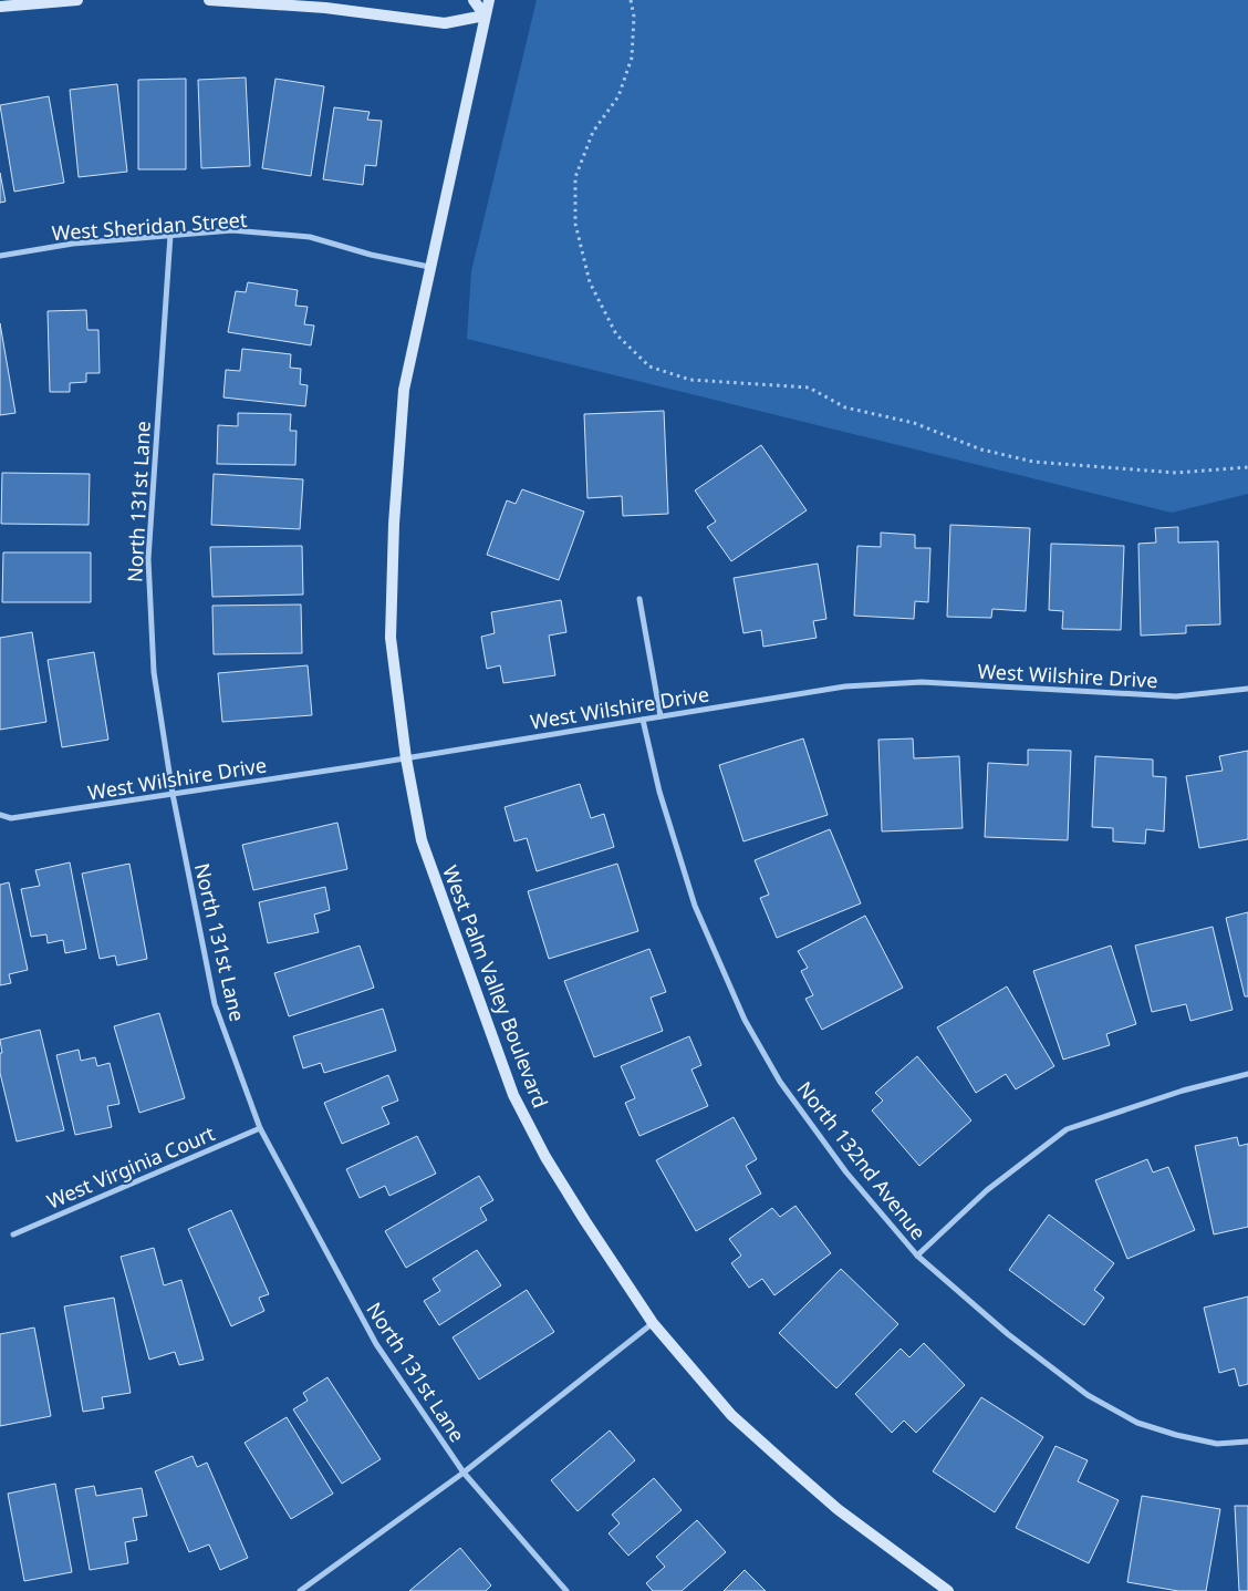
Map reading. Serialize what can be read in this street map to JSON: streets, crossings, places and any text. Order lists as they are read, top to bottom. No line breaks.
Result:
{"streets":{"street":["West Sheridan Street","North 131st Lane","West Wilshire Drive","West Palm Valley Boulevard","North 132nd Avenue","West Virginia Court"]},"crossings":[["West Sheridan Street","North 131st Lane"],["West Sheridan Street","West Palm Valley Boulevard"],["North 131st Lane","West Wilshire Drive"],["North 131st Lane","West Virginia Court"],["West Wilshire Drive","West Palm Valley Boulevard"],["West Wilshire Drive","North 132nd Avenue"]]}
